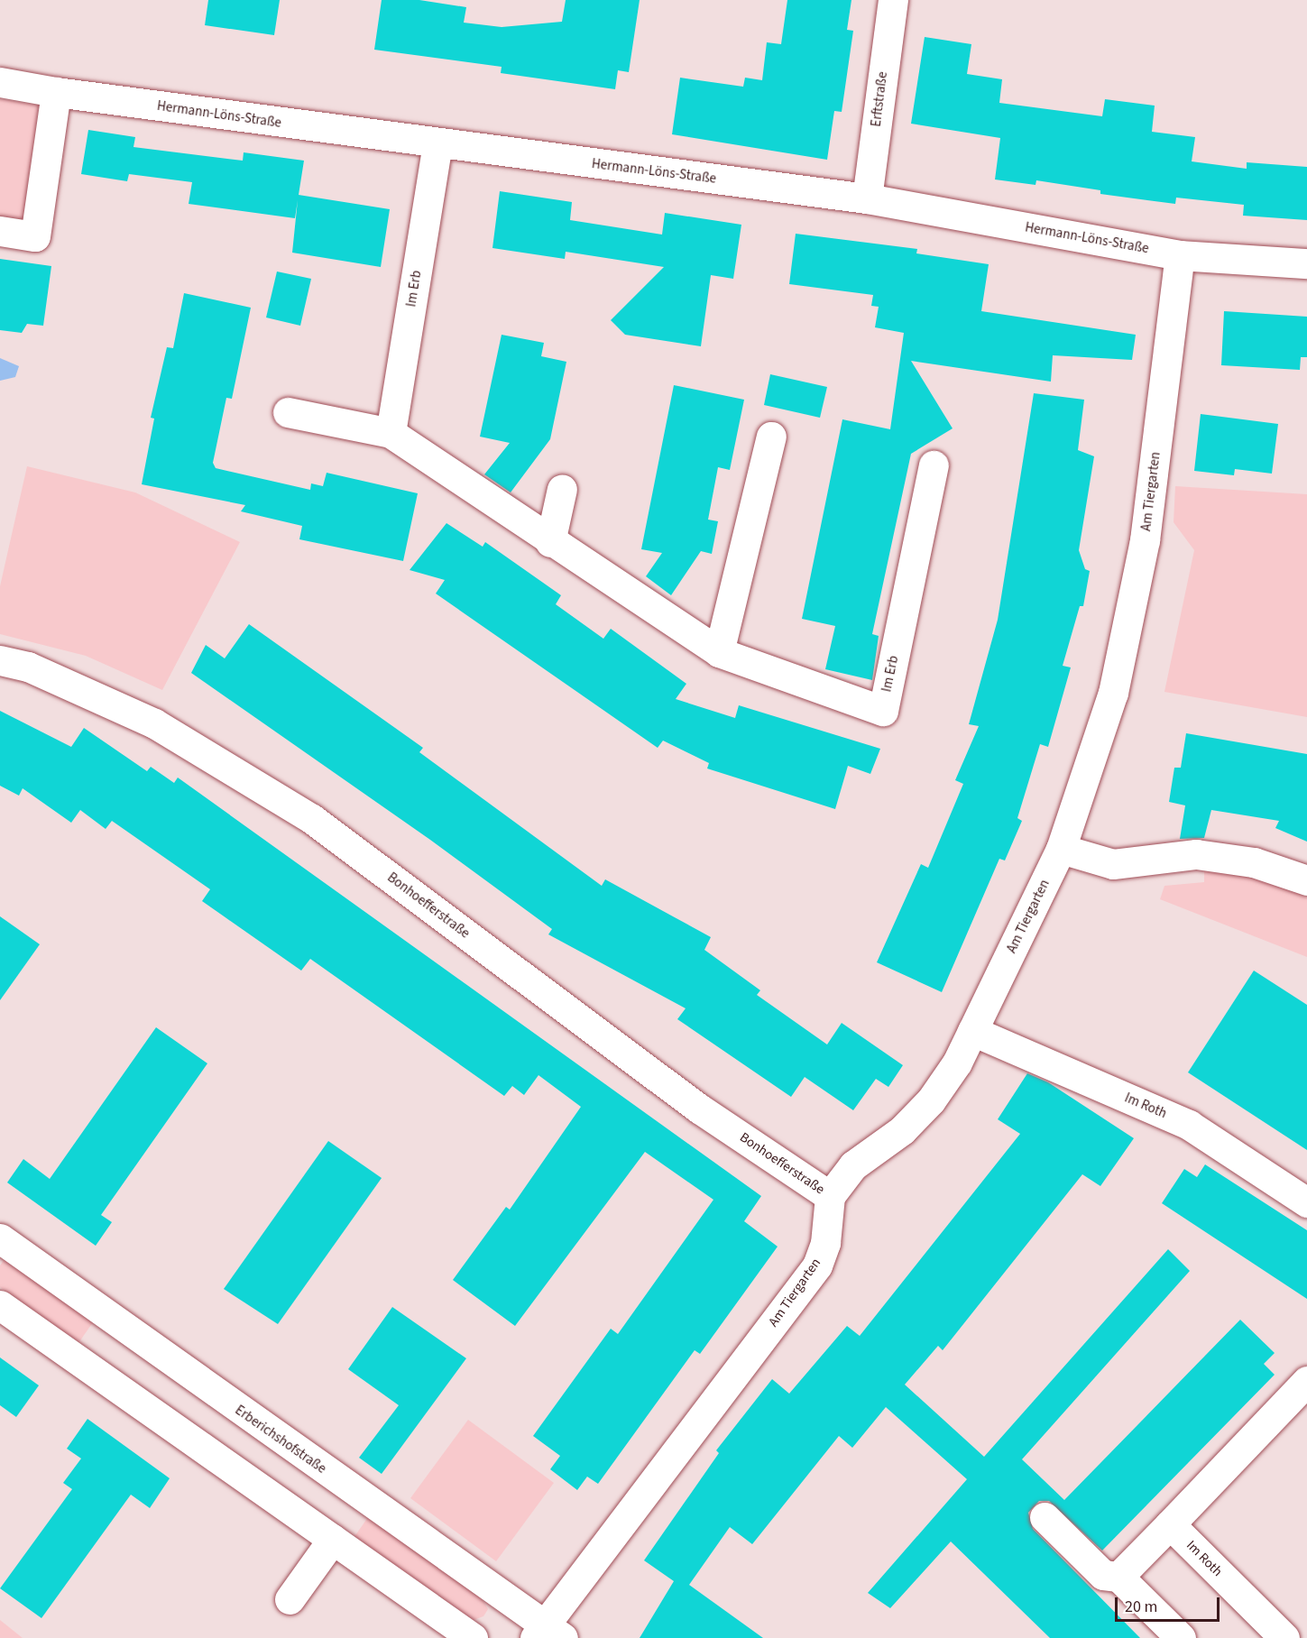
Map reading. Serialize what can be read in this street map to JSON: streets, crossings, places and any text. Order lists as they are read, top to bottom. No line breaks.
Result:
{"streets":{"street":["Erftstraße","Hermann-Löns-Straße","Im Erb","Am Tiergarten","Bonhoefferstraße","Im Roth","Erberichshofstraße"]},"crossings":[["Erftstraße","Hermann-Löns-Straße"],["Hermann-Löns-Straße","Im Erb"],["Hermann-Löns-Straße","Am Tiergarten"],["Am Tiergarten","Bonhoefferstraße"],["Am Tiergarten","Im Roth"],["Am Tiergarten","Erberichshofstraße"]],"scale_bar":"20 m"}
